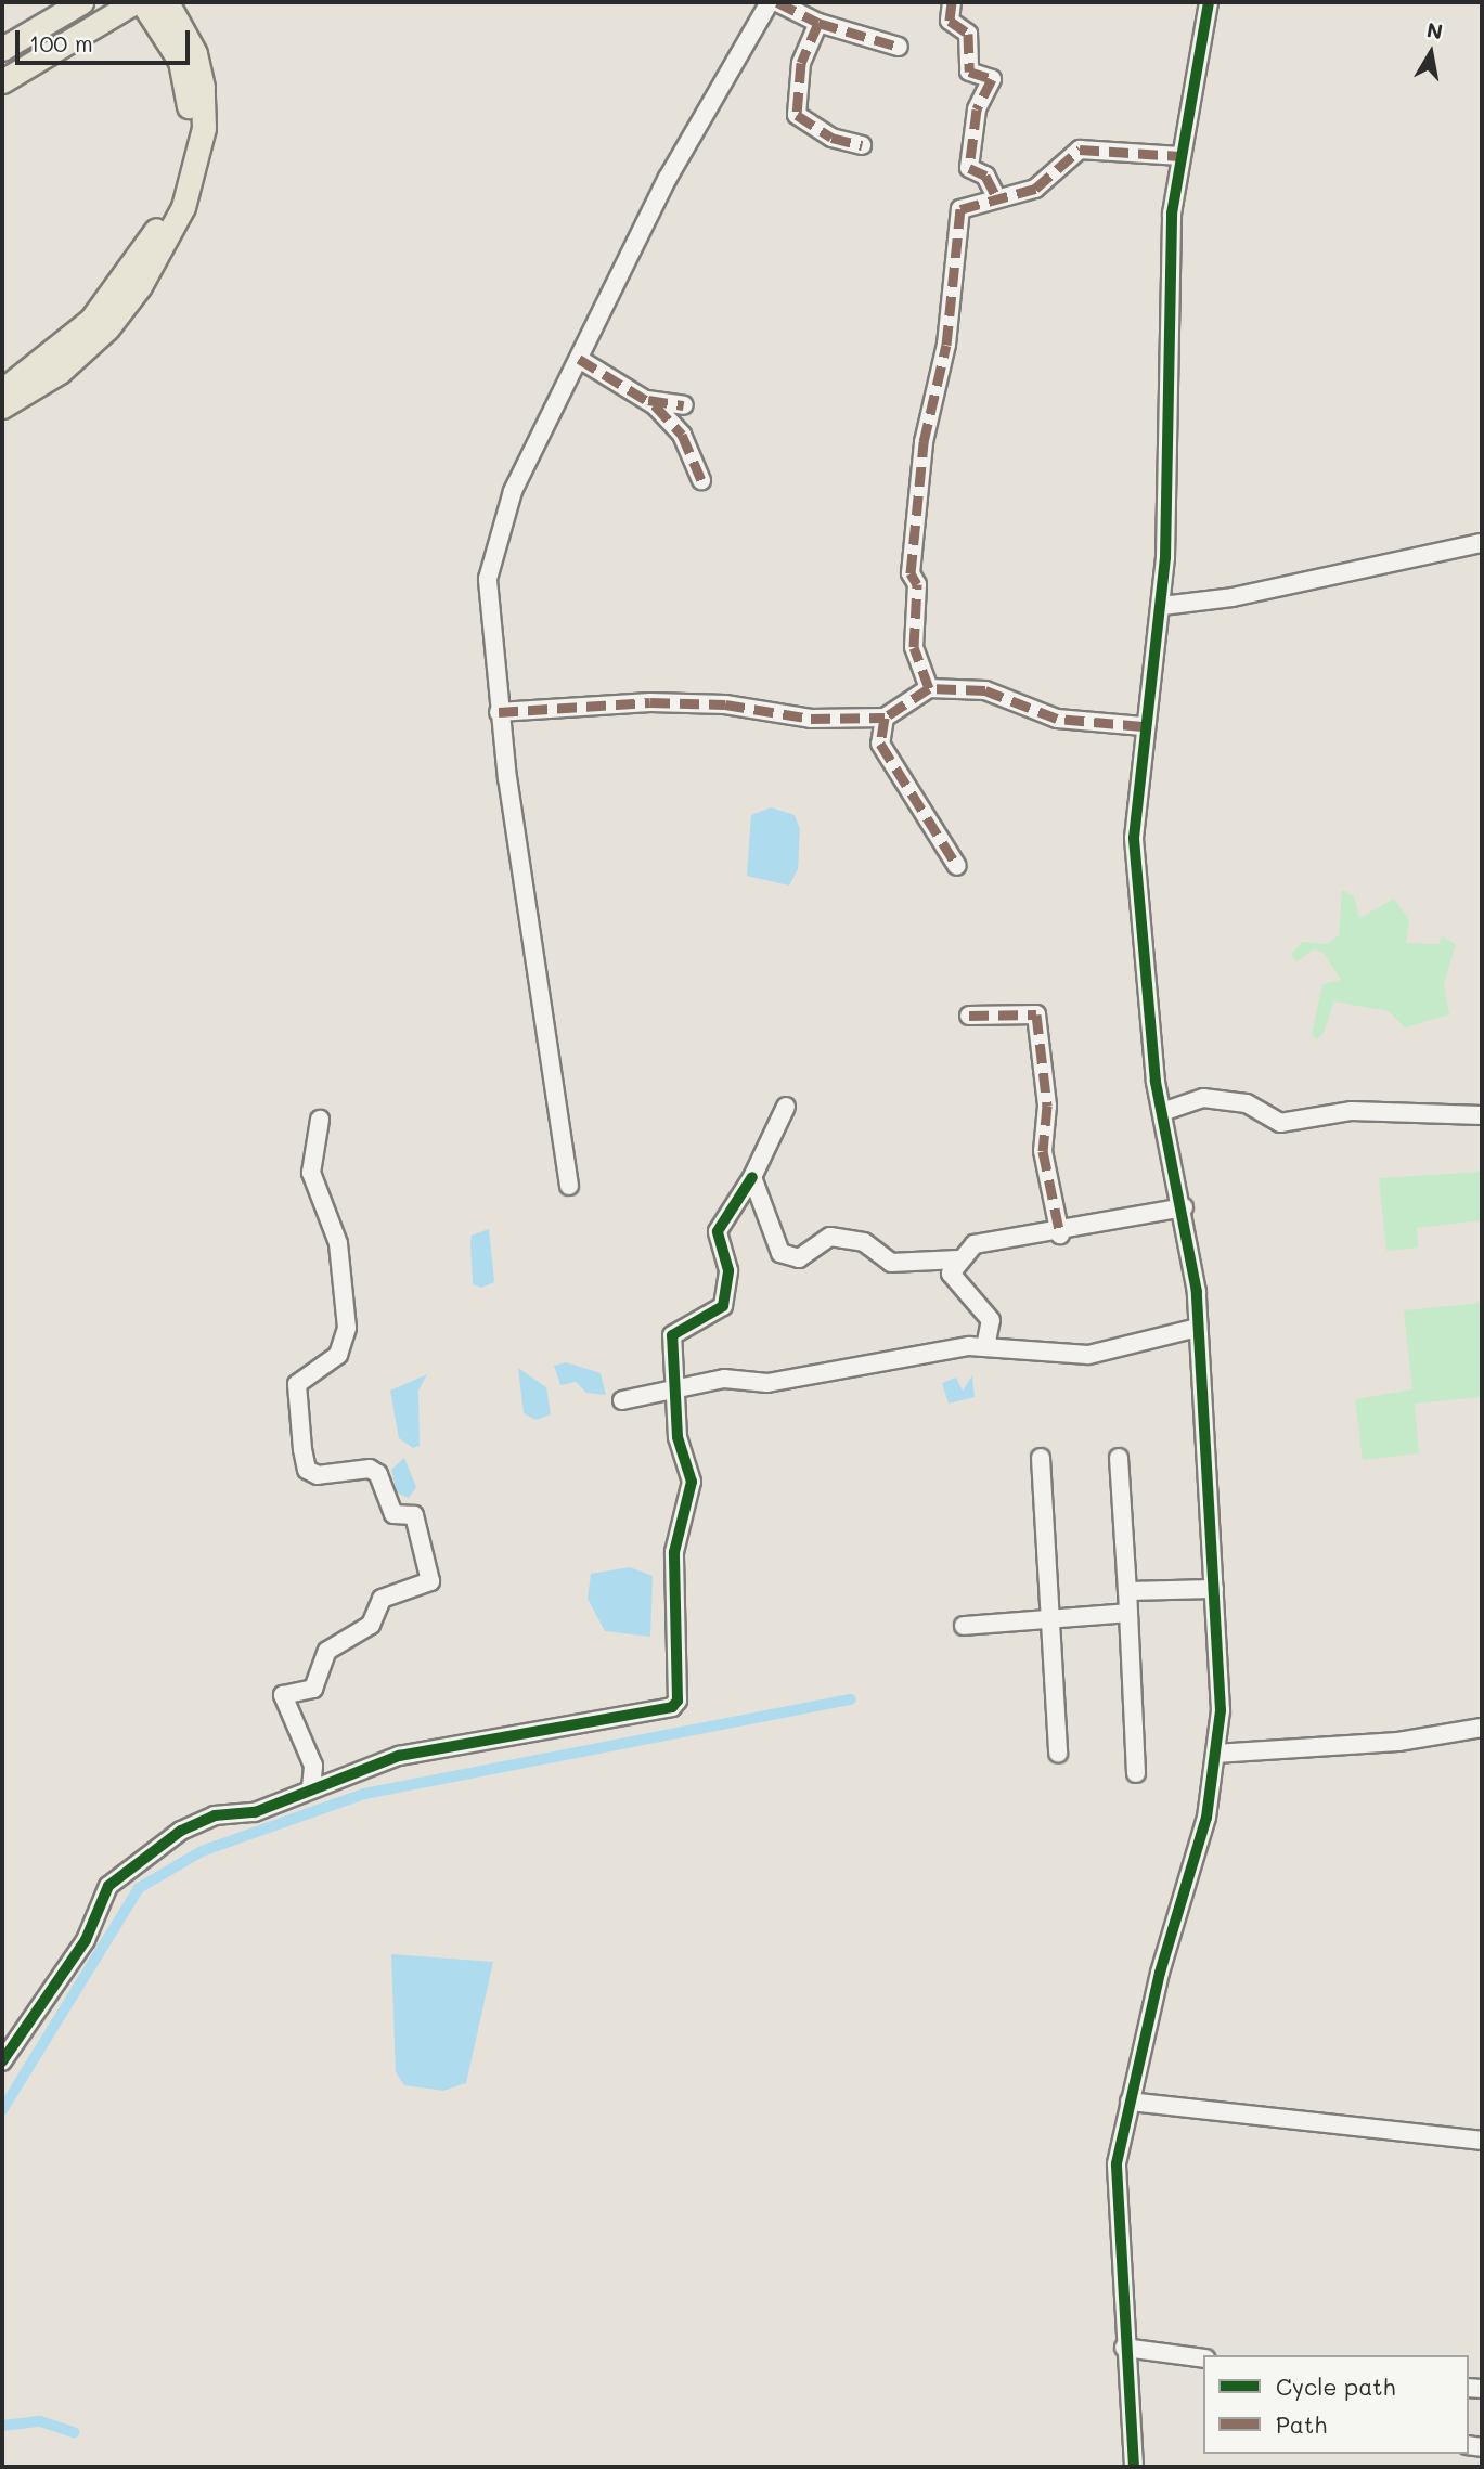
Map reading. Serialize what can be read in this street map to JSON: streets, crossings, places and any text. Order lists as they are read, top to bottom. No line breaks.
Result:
{"legend":["Cycle path","Path"],"scale_bar":"100 m","north":"top"}
